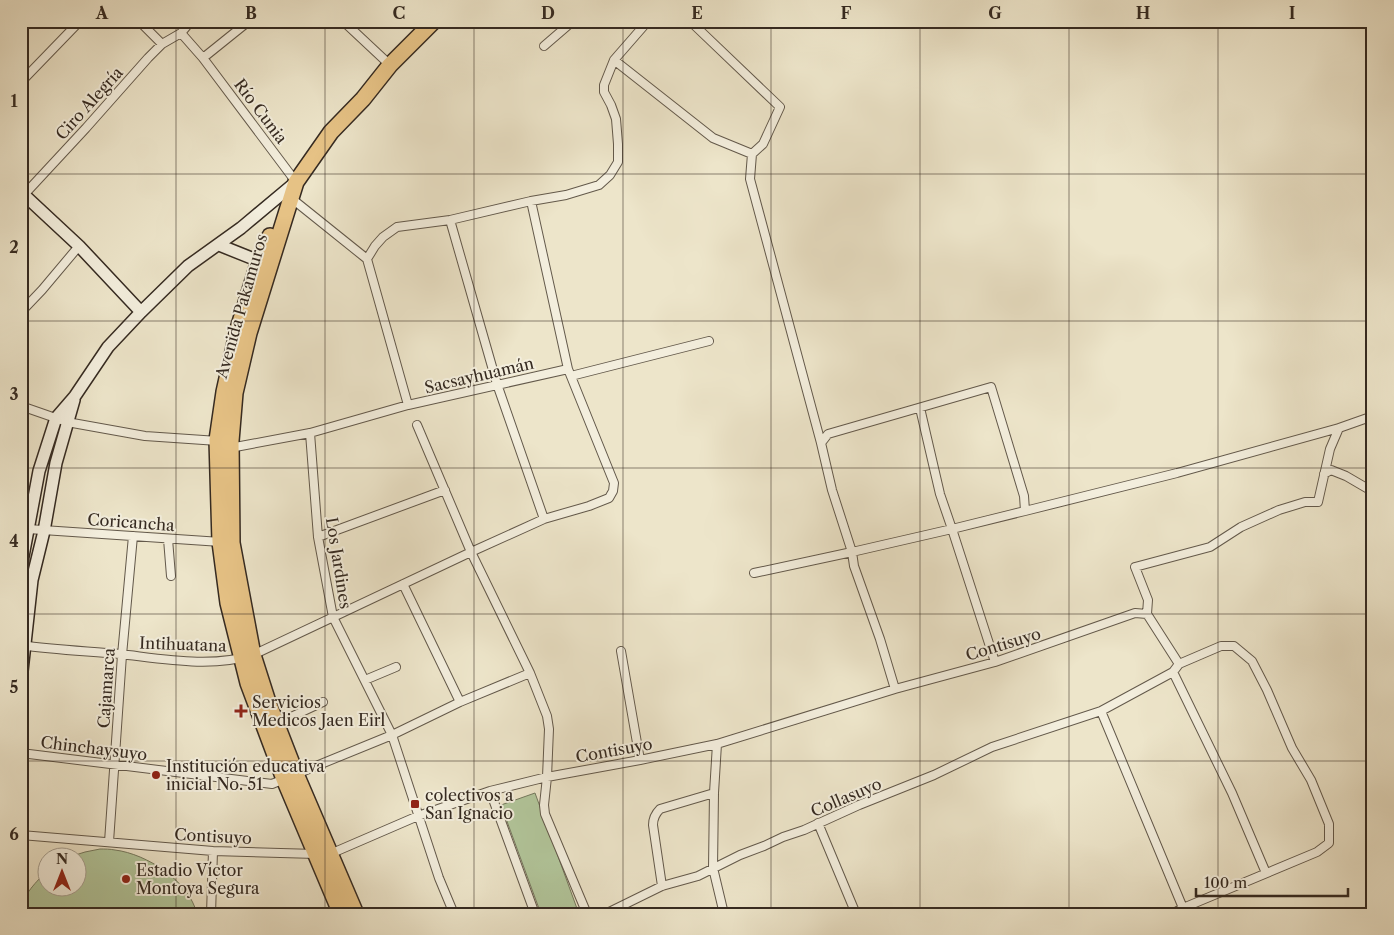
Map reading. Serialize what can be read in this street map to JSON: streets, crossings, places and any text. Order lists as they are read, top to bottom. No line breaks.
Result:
{"streets":{"highway":["Avenida Pakamuros"],"street":["Ciro Alegría","Río Cunia","Sacsayhuamán","Coricancha","Los Jardines","Intihuatana","Contisuyo","Cajamarca","Chinchaysuyo","Collasuyo"]},"crossings":[["Ciro Alegría","Río Cunia"],["Río Cunia","Avenida Pakamuros"],["Avenida Pakamuros","Sacsayhuamán"],["Avenida Pakamuros","Coricancha"],["Avenida Pakamuros","Intihuatana"],["Avenida Pakamuros","Contisuyo"],["Avenida Pakamuros","Chinchaysuyo"],["Sacsayhuamán","Los Jardines"],["Coricancha","Cajamarca"],["Los Jardines","Contisuyo"],["Los Jardines","Chinchaysuyo"],["Intihuatana","Cajamarca"],["Contisuyo","Cajamarca"],["Cajamarca","Chinchaysuyo"]],"places":{"health":["Servicios Medicos Jaen Eirl"],"other":["Institución educativa inicial No. 51","Estadio Víctor Montoya Segura"],"transit":["colectivos a San Ignacio"]},"scale_bar":"100 m","north":"top","grid":{"columns":["A","B","C","D","E","F","G","H","I"],"rows":["1","2","3","4","5","6"]}}
